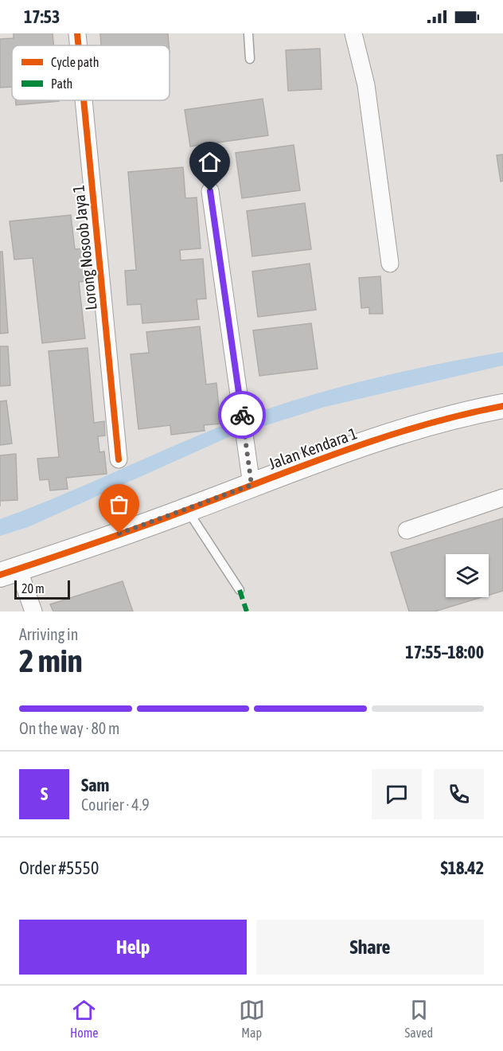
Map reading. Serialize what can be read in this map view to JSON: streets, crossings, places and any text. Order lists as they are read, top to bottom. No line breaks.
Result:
{"streets":{"street":["Lorong Nosoob Jaya 1","Jalan Kendara 1"]},"legend":["Cycle path","Path"],"scale_bar":"20 m","page":{"status":"17:53","scale":"20 m","heading":["2 min","Arriving in","17:55–18:00"],"panel":["Sam","Courier · 4.9","Order #5550","$18.42"],"bar":"On the way · 80 m","round":"S","buttons":["Help","Share"],"tabs":["Home","Map","Saved"]}}
